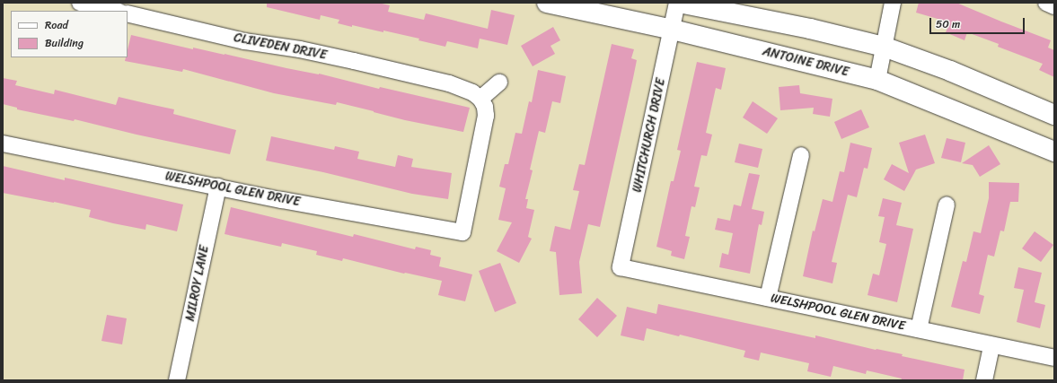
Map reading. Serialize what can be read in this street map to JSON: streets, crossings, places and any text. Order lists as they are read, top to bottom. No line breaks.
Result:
{"streets":{"main road":["ANTOINE DRIVE"],"street":["CLIVEDEN DRIVE","WHITCHURCH DRIVE","WELSHPOOL GLEN DRIVE","MILROY LANE"]},"crossings":[["CLIVEDEN DRIVE","WELSHPOOL GLEN DRIVE"],["ANTOINE DRIVE","WHITCHURCH DRIVE"],["WHITCHURCH DRIVE","WELSHPOOL GLEN DRIVE"],["WELSHPOOL GLEN DRIVE","MILROY LANE"]],"legend":["Road","Building"],"scale_bar":"50 m"}
